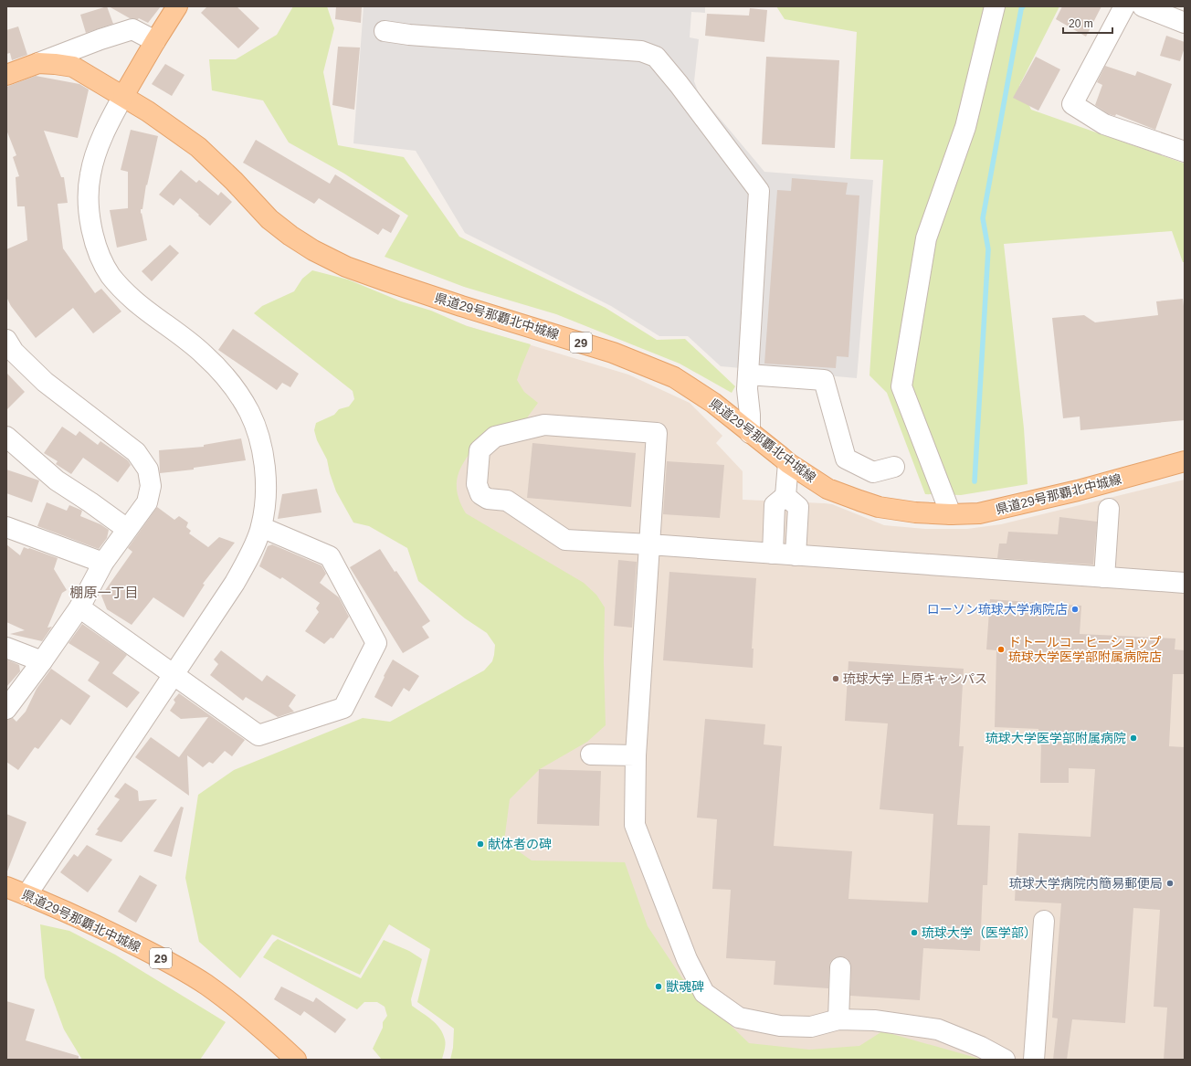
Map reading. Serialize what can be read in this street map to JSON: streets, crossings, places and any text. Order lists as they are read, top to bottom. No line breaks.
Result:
{"streets":{"main road":["県道29号那覇北中城線","29"]},"districts":["棚原一丁目"],"places":["ローソン琉球大学病院店","ドトールコーヒーショップ 琉球大学医学部附属病院店","琉球大学 上原キャンパス","琉球大学医学部附属病院","献体者の碑","琉球大学病院内簡易郵便局","琉球大学（医学部）","獣魂碑"],"scale_bar":"20 m"}
